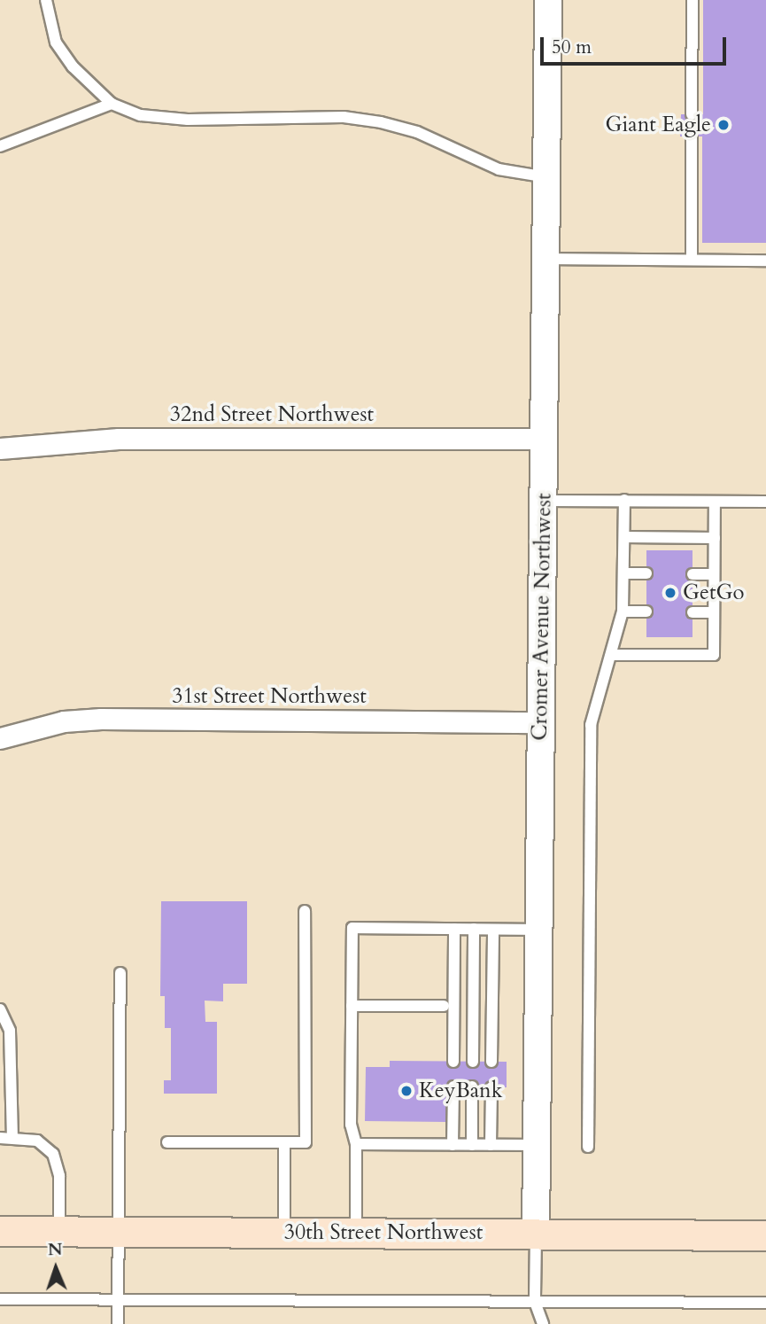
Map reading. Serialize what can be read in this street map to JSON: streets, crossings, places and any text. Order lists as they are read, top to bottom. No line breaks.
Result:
{"streets":{"main road":["30th Street Northwest"],"street":["32nd Street Northwest","Cromer Avenue Northwest","31st Street Northwest"]},"crossings":[["32nd Street Northwest","Cromer Avenue Northwest"],["Cromer Avenue Northwest","31st Street Northwest"],["Cromer Avenue Northwest","30th Street Northwest"]],"places":["Giant Eagle","GetGo","KeyBank"],"scale_bar":"50 m","north":"top"}
